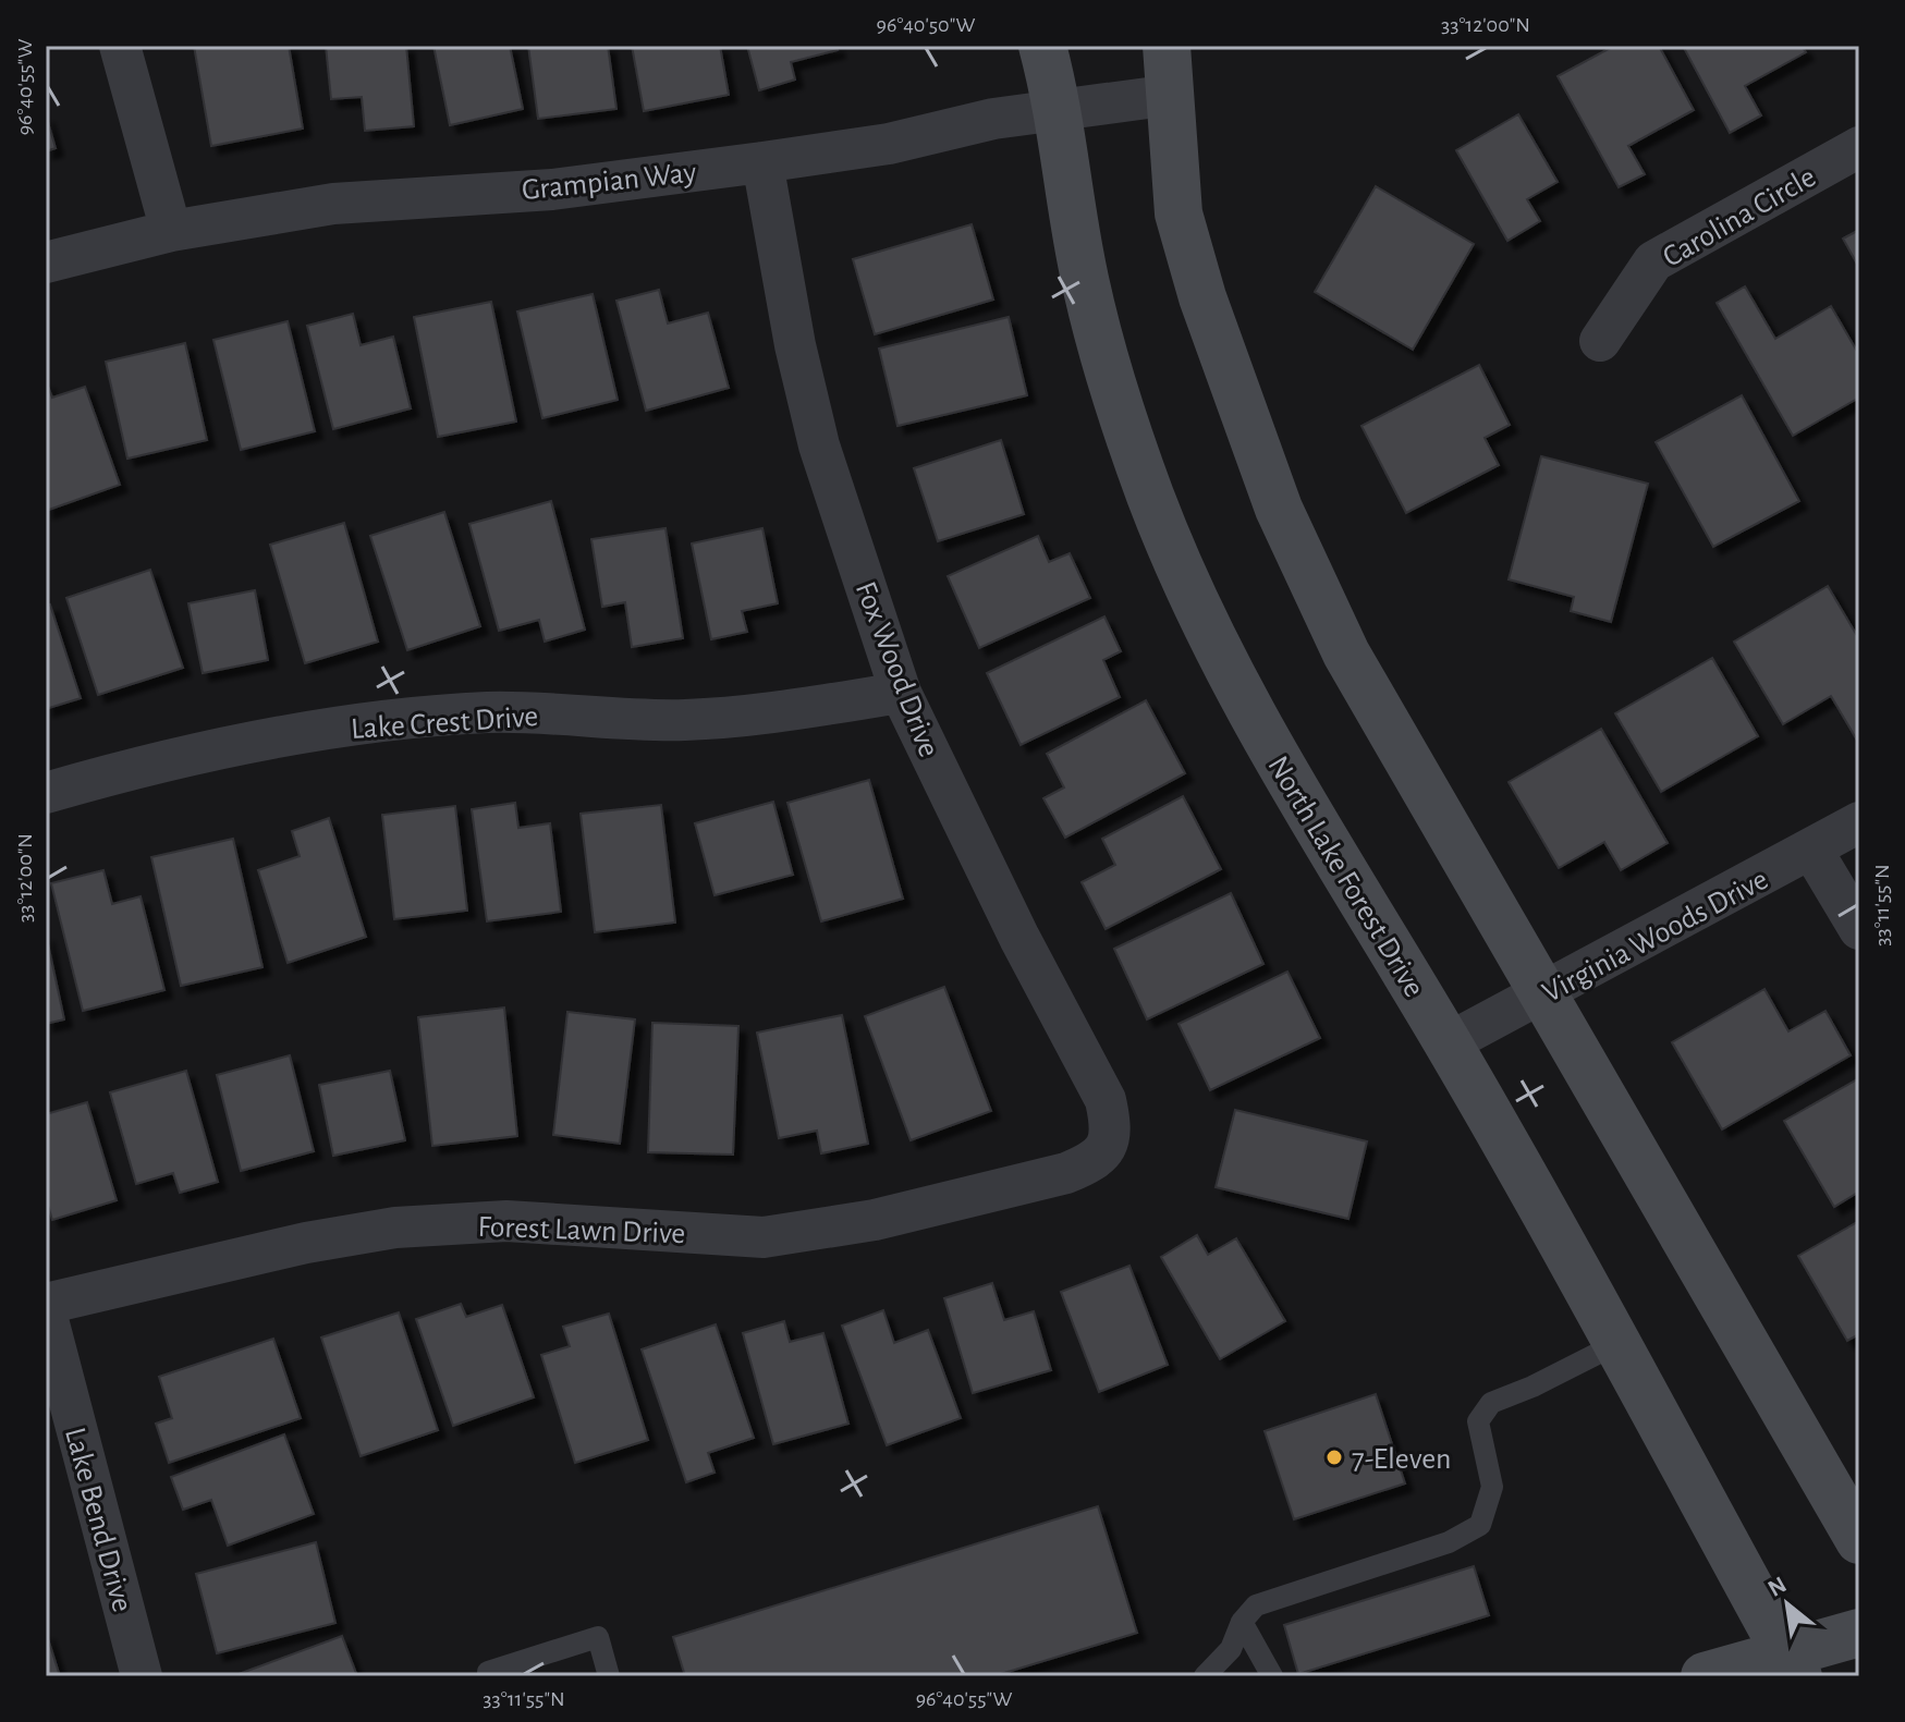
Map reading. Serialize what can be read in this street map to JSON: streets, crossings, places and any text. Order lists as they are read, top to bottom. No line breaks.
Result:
{"streets":{"main road":["North Lake Forest Drive"],"street":["Grampian Way","Carolina Circle","Fox Wood Drive","Lake Crest Drive","Virginia Woods Drive","Forest Lawn Drive","Lake Bend Drive"]},"crossings":[["Grampian Way","Fox Wood Drive"],["Grampian Way","North Lake Forest Drive"],["Fox Wood Drive","Lake Crest Drive"],["Fox Wood Drive","Forest Lawn Drive"],["North Lake Forest Drive","Virginia Woods Drive"]],"places":["7-Eleven"],"north":"top left","coordinates":["96°40'50\"W","33°12'00\"N","96°40'55\"W","33°11'55\"N"]}
